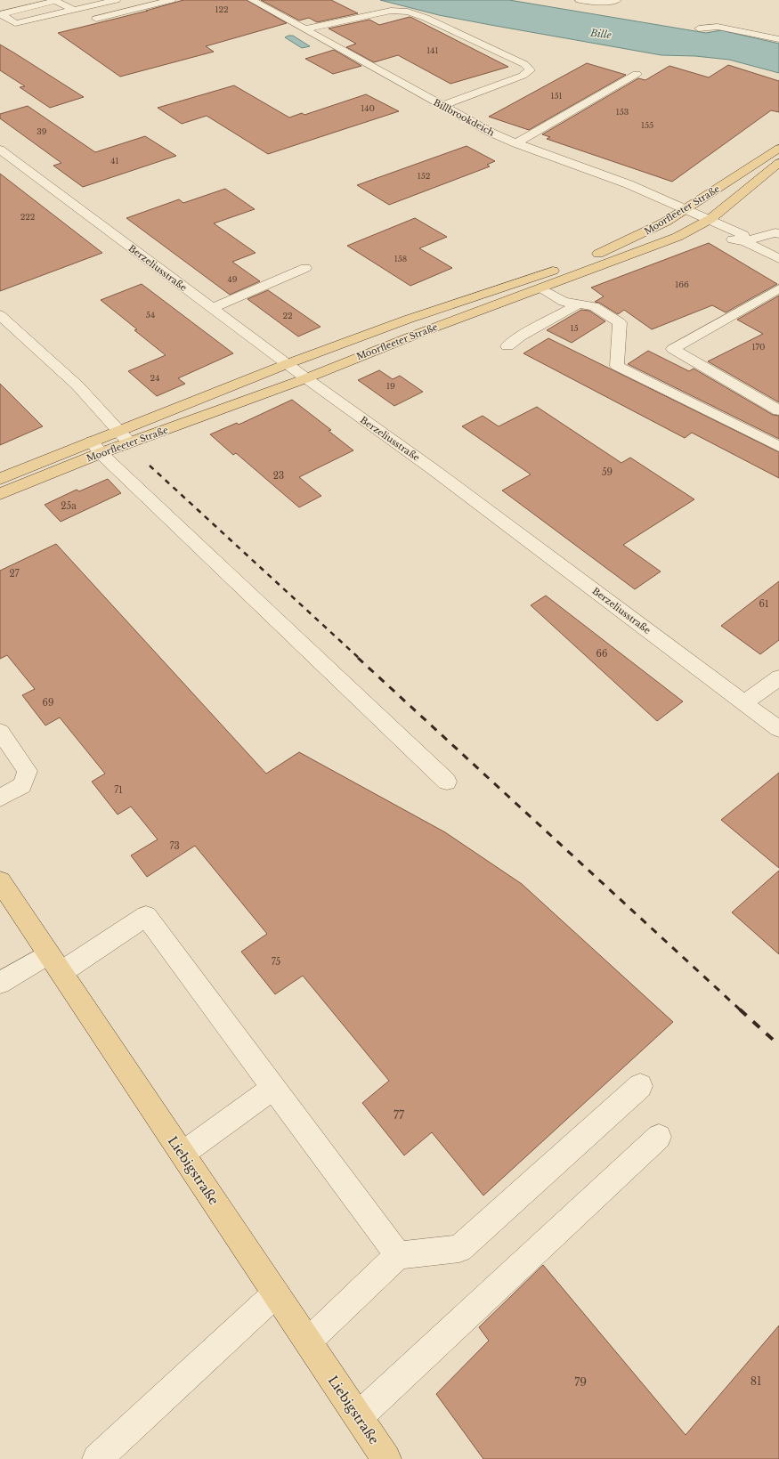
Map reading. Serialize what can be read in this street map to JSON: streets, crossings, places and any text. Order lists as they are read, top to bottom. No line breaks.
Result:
{"streets":{"main road":["Moorfleeter Straße","Liebigstraße"],"street":["Billbrookdeich","Berzeliusstraße"]},"crossings":[["Billbrookdeich","Moorfleeter Straße"],["Moorfleeter Straße","Berzeliusstraße"]],"water":["Bille"],"house_numbers":["122","141","151","140","153","155","39","41","152","222","158","49","166","54","22","15","170","24","19","59","23","25a","27","61","66","69","71","73","75","77","81","79"]}
